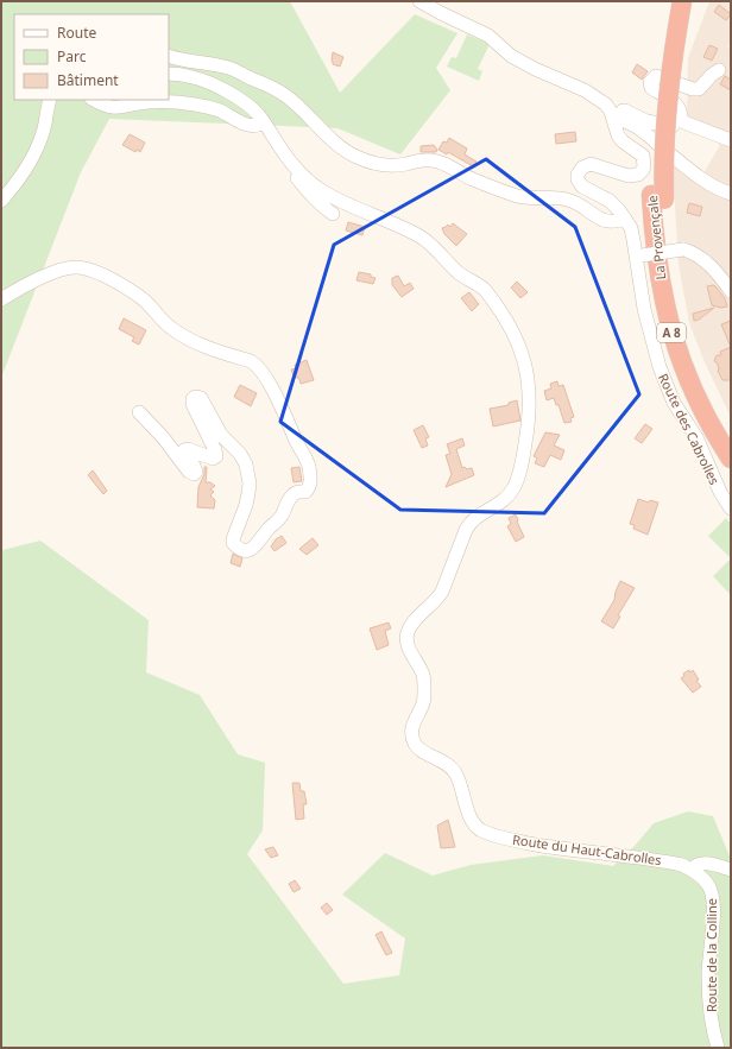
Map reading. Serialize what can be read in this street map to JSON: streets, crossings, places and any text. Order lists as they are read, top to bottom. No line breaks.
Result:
{"streets":{"highway":["La Provençale","A 8"],"street":["Route des Cabrolles","Route du Haut-Cabrolles","Route de la Colline"]},"crossings":[["Route du Haut-Cabrolles","Route de la Colline"]],"legend":["Route","Parc","Bâtiment"]}
